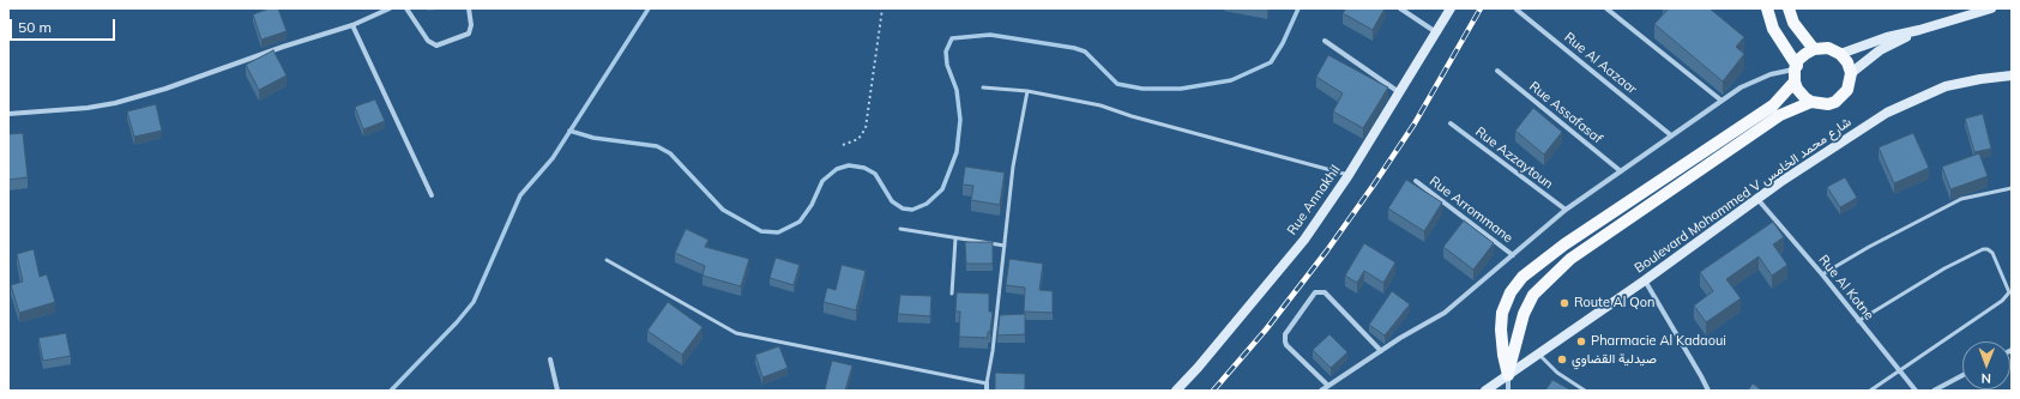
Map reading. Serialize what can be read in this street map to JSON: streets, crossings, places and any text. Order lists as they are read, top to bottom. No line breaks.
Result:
{"streets":{"street":["Rue Al Aazaar","Rue Assafasaf","Rue Azzaytoun","Boulevard Mohammed V شارع محمد الخامس","Rue Annakhil","Rue Arrommane","Rue Al Kotne"]},"crossings":[["Boulevard Mohammed V شارع محمد الخامس","Rue Al Kotne"]],"places":["Route Al Qon","Pharmacie Al Kadaoui","صيدلية القضاوي"],"scale_bar":"50 m","north":"bottom"}
